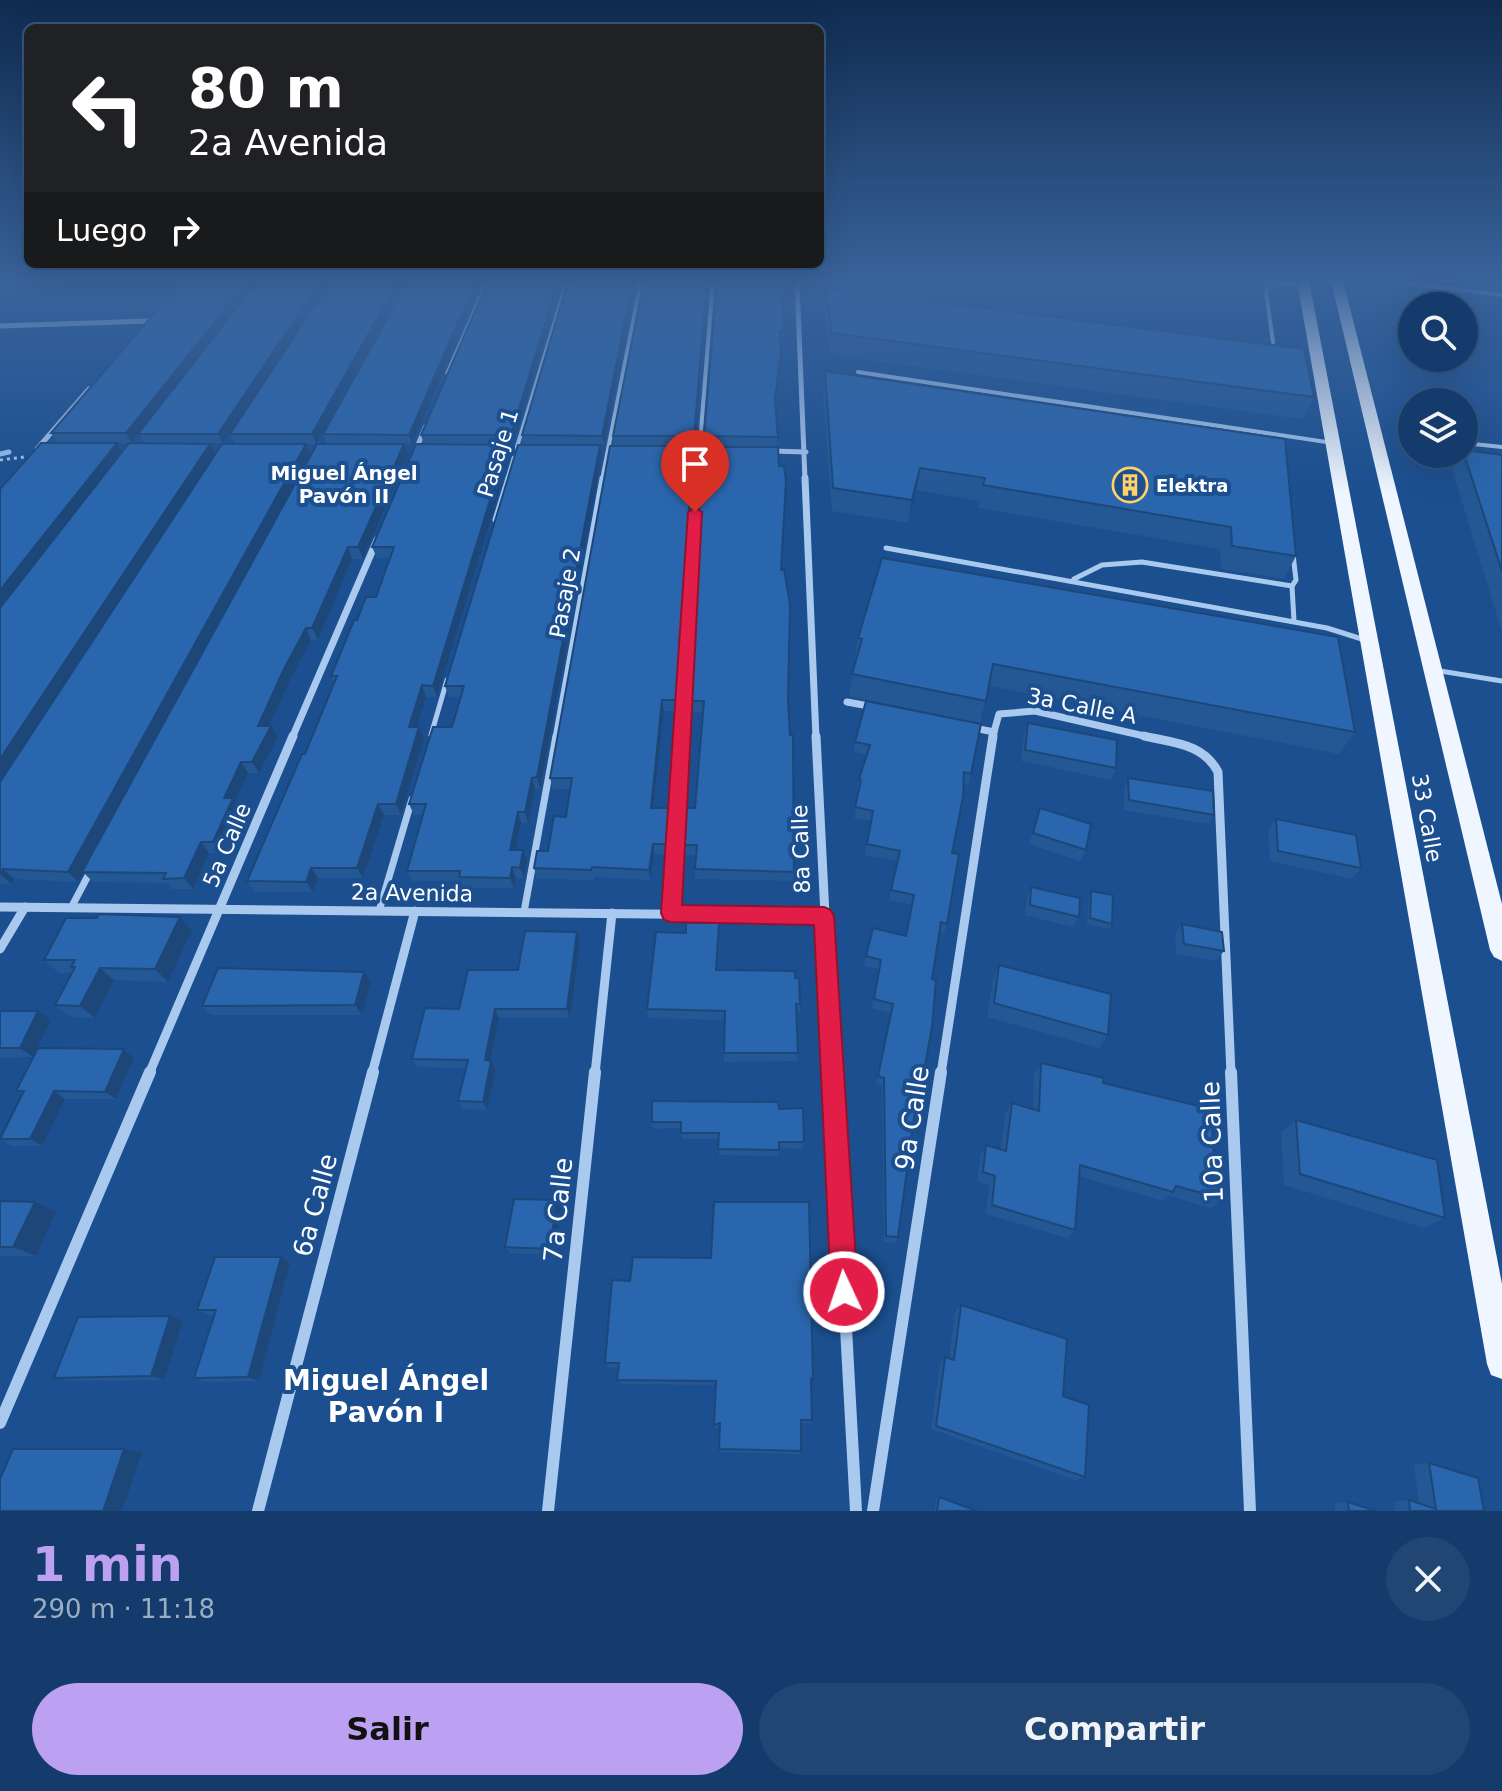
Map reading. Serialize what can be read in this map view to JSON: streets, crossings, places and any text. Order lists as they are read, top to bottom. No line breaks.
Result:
{"streets":{"main road":["33 Calle"],"street":["3a Calle A","5a Calle","8a Calle","2a Avenida","9a Calle","10a Calle","6a Calle","7a Calle"],"lane":["Pasaje 1","Pasaje 2"]},"crossings":[["Pasaje 2","2a Avenida"],["3a Calle A","9a Calle"],["3a Calle A","10a Calle"],["5a Calle","2a Avenida"],["8a Calle","2a Avenida"],["2a Avenida","6a Calle"],["2a Avenida","7a Calle"]],"districts":["Miguel Ángel Pavón II","Miguel Ángel Pavón I"],"places":{"building":["Elektra"]},"page":{"turn":["80 m","2a Avenida"],"then":"Luego","heading":["1 min","290 m · 11:18"],"buttons":["Salir","Compartir"]}}
